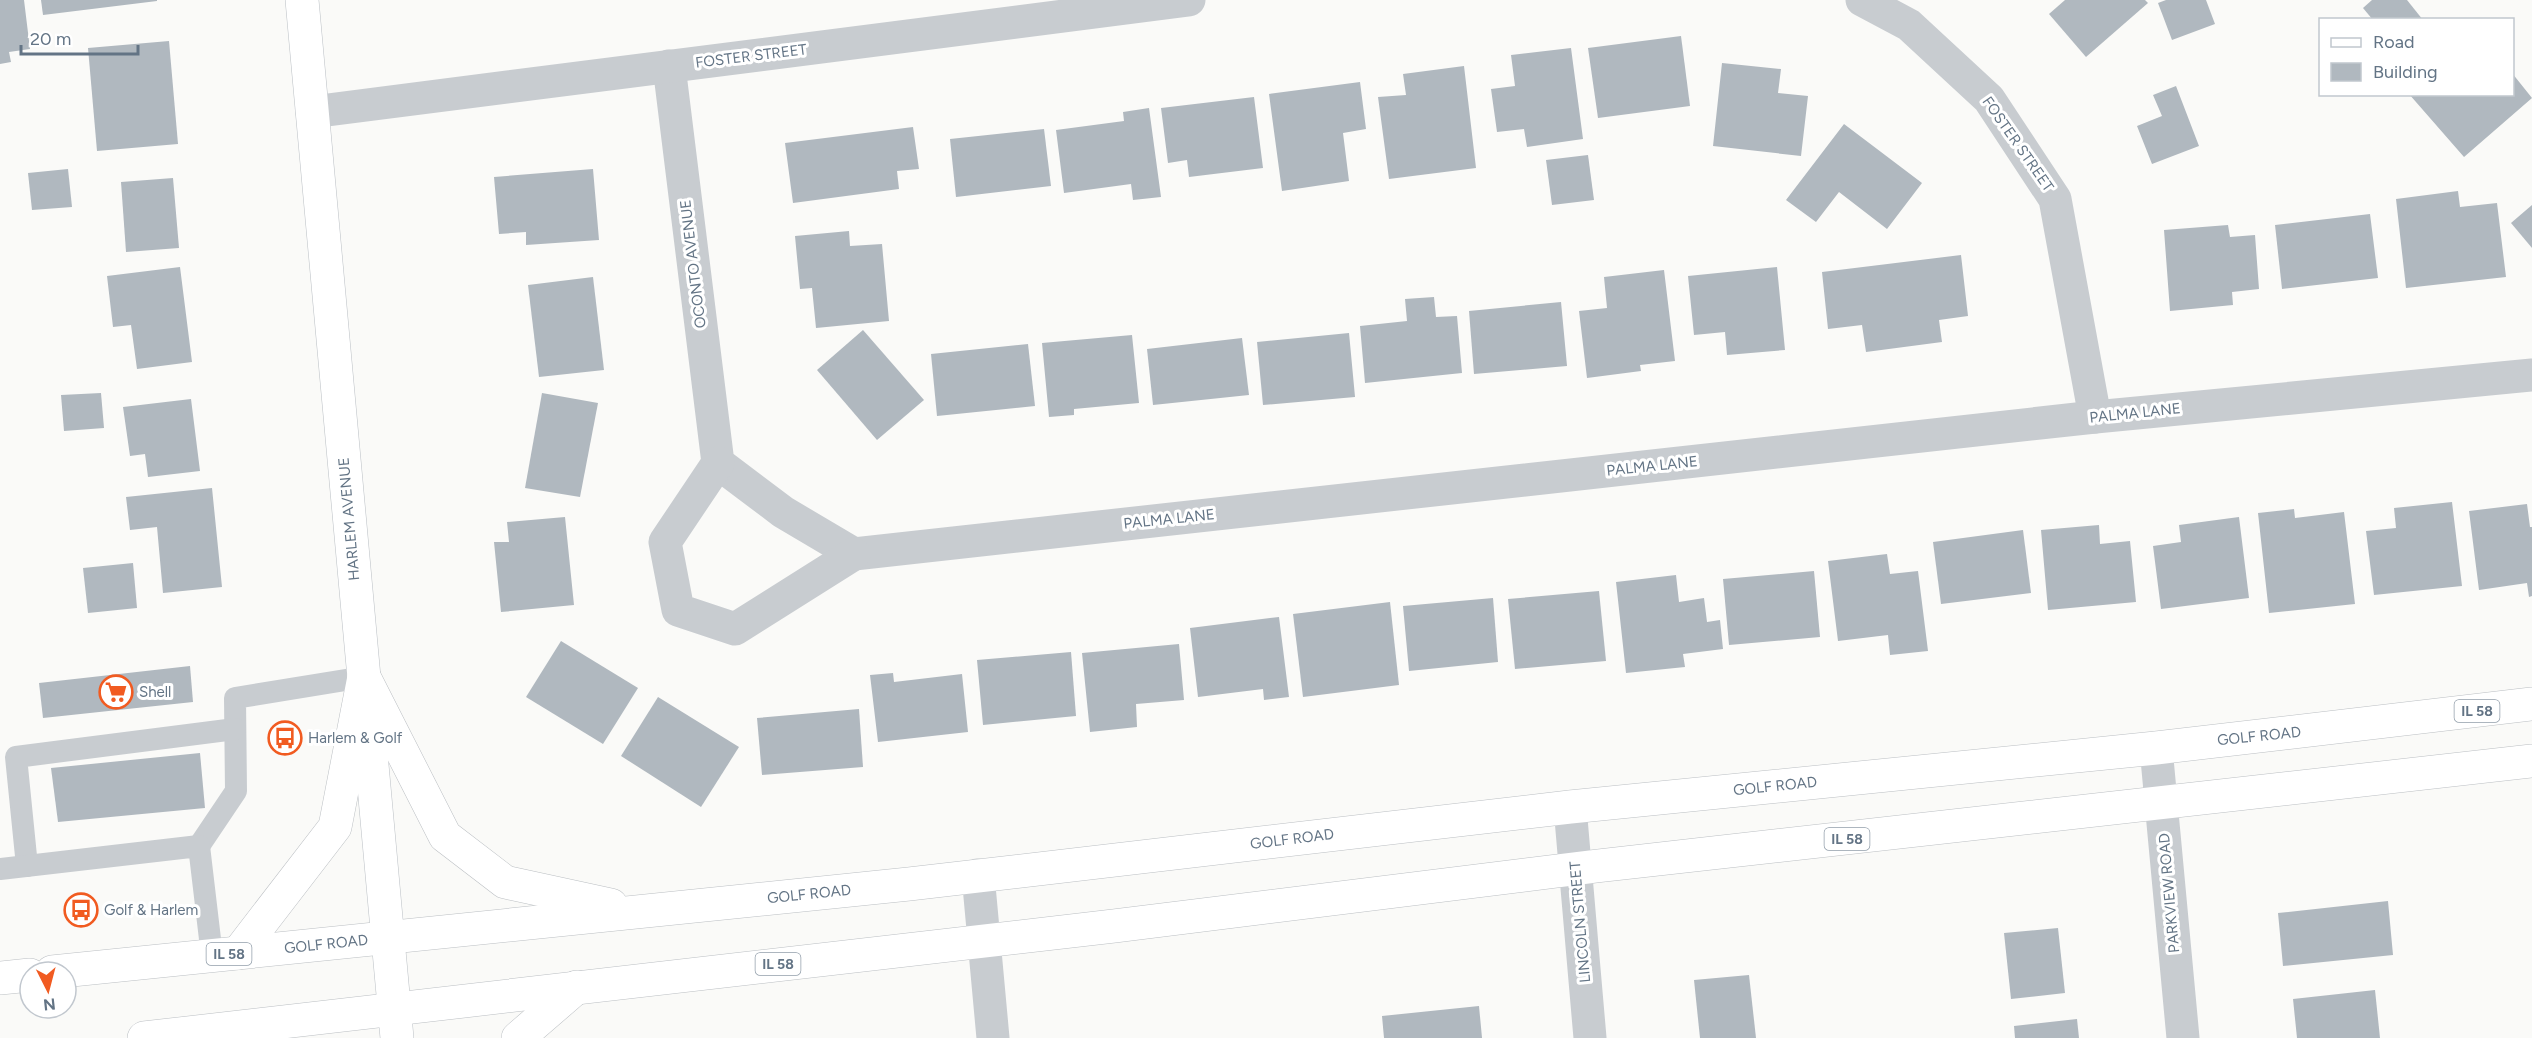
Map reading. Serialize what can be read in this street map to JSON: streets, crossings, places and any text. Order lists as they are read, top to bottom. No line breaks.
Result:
{"streets":{"main road":["HARLEM AVENUE","IL 58","GOLF ROAD"],"street":["FOSTER STREET","OCONTO AVENUE","PALMA LANE","PARKVIEW ROAD","LINCOLN STREET"]},"crossings":[["FOSTER STREET","OCONTO AVENUE"],["FOSTER STREET","PALMA LANE"],["FOSTER STREET","HARLEM AVENUE"],["HARLEM AVENUE","IL 58"],["HARLEM AVENUE","GOLF ROAD"],["IL 58","PARKVIEW ROAD"],["IL 58","LINCOLN STREET"],["GOLF ROAD","PARKVIEW ROAD"],["GOLF ROAD","LINCOLN STREET"]],"places":{"supermarket":["Shell"],"bus stop":["Harlem & Golf","Golf & Harlem"]},"legend":["Road","Building"],"scale_bar":"20 m","north":"bottom"}
